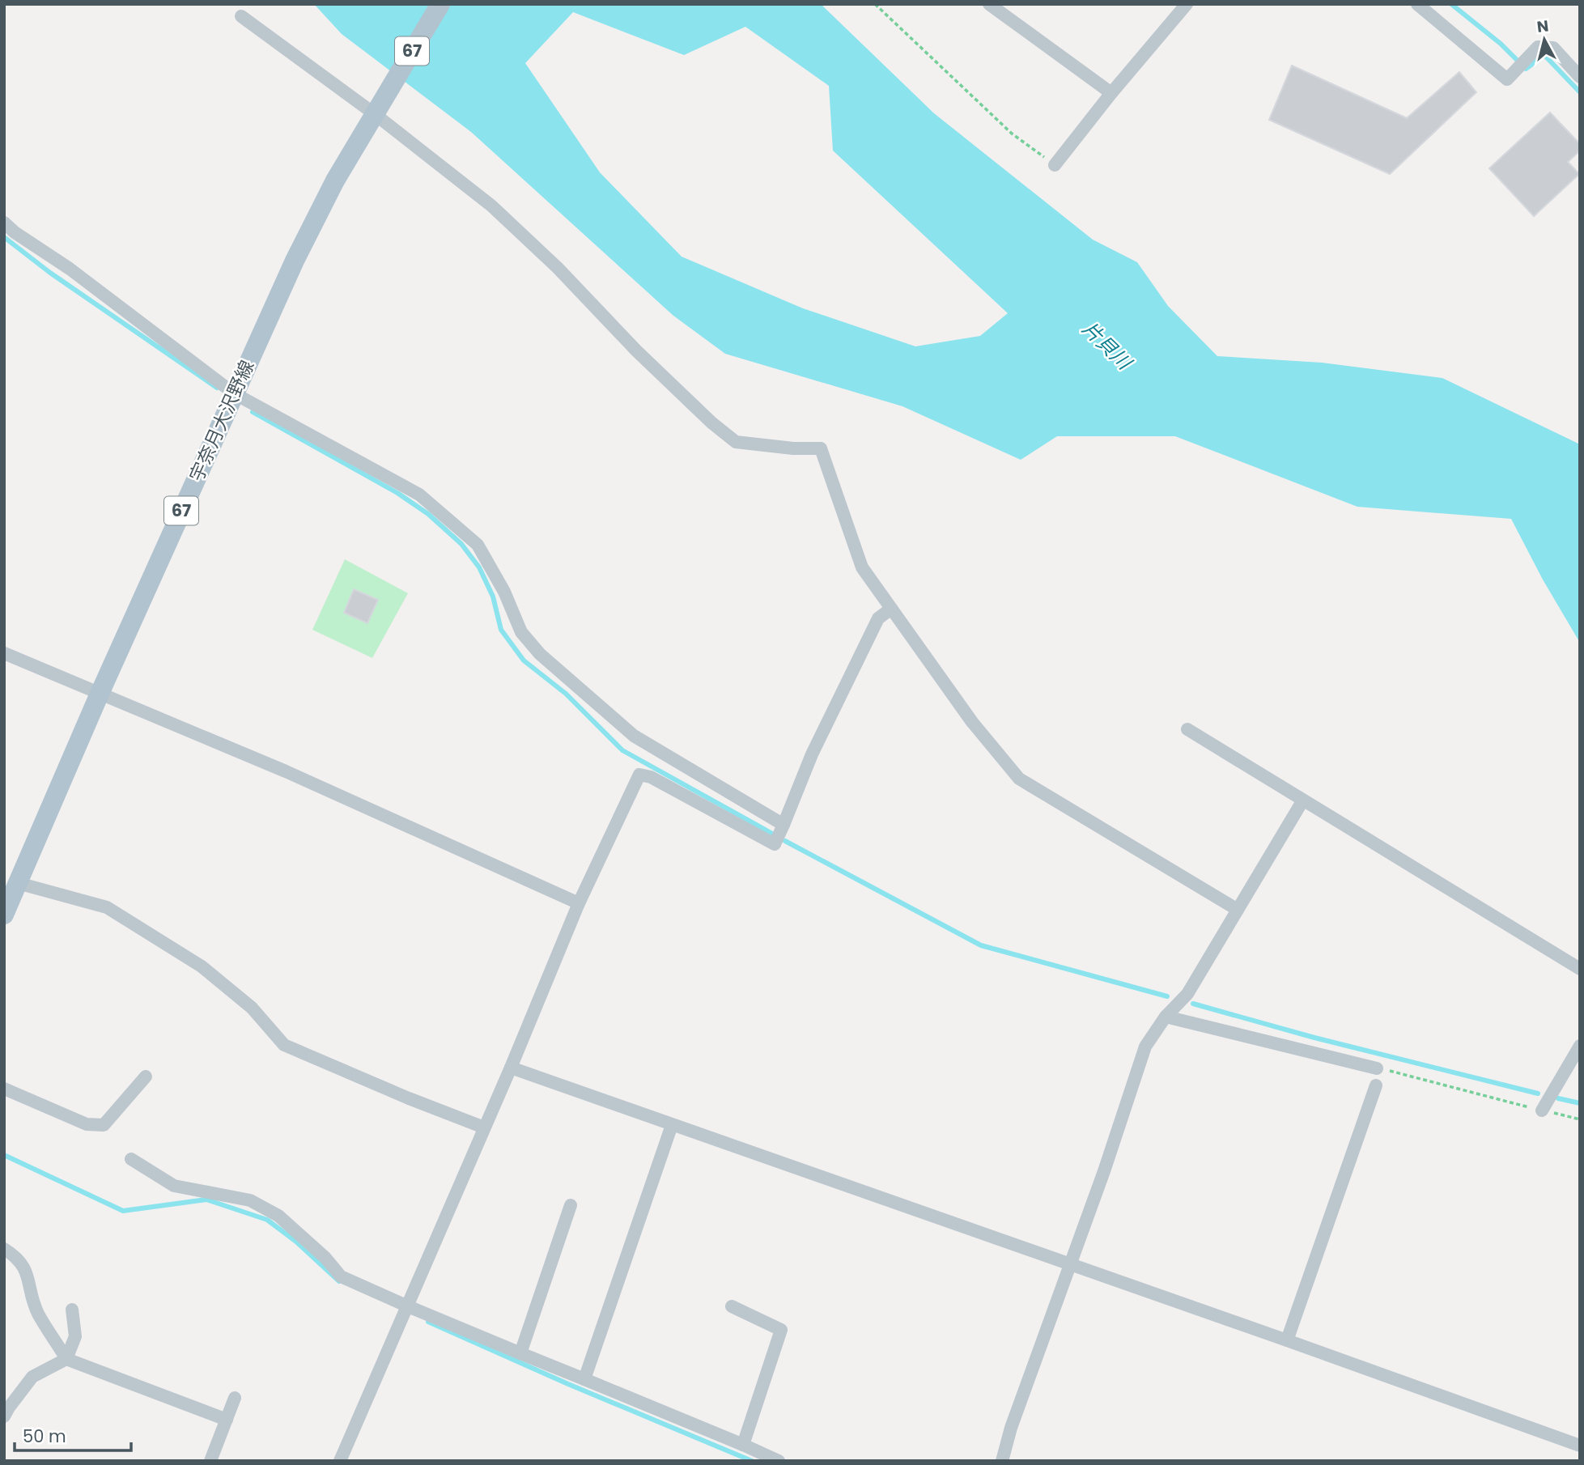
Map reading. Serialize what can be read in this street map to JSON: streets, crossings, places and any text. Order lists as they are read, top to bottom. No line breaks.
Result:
{"streets":{"main road":["67","宇奈月大沢野線"]},"water":["片貝川"],"scale_bar":"50 m","north":"top"}
